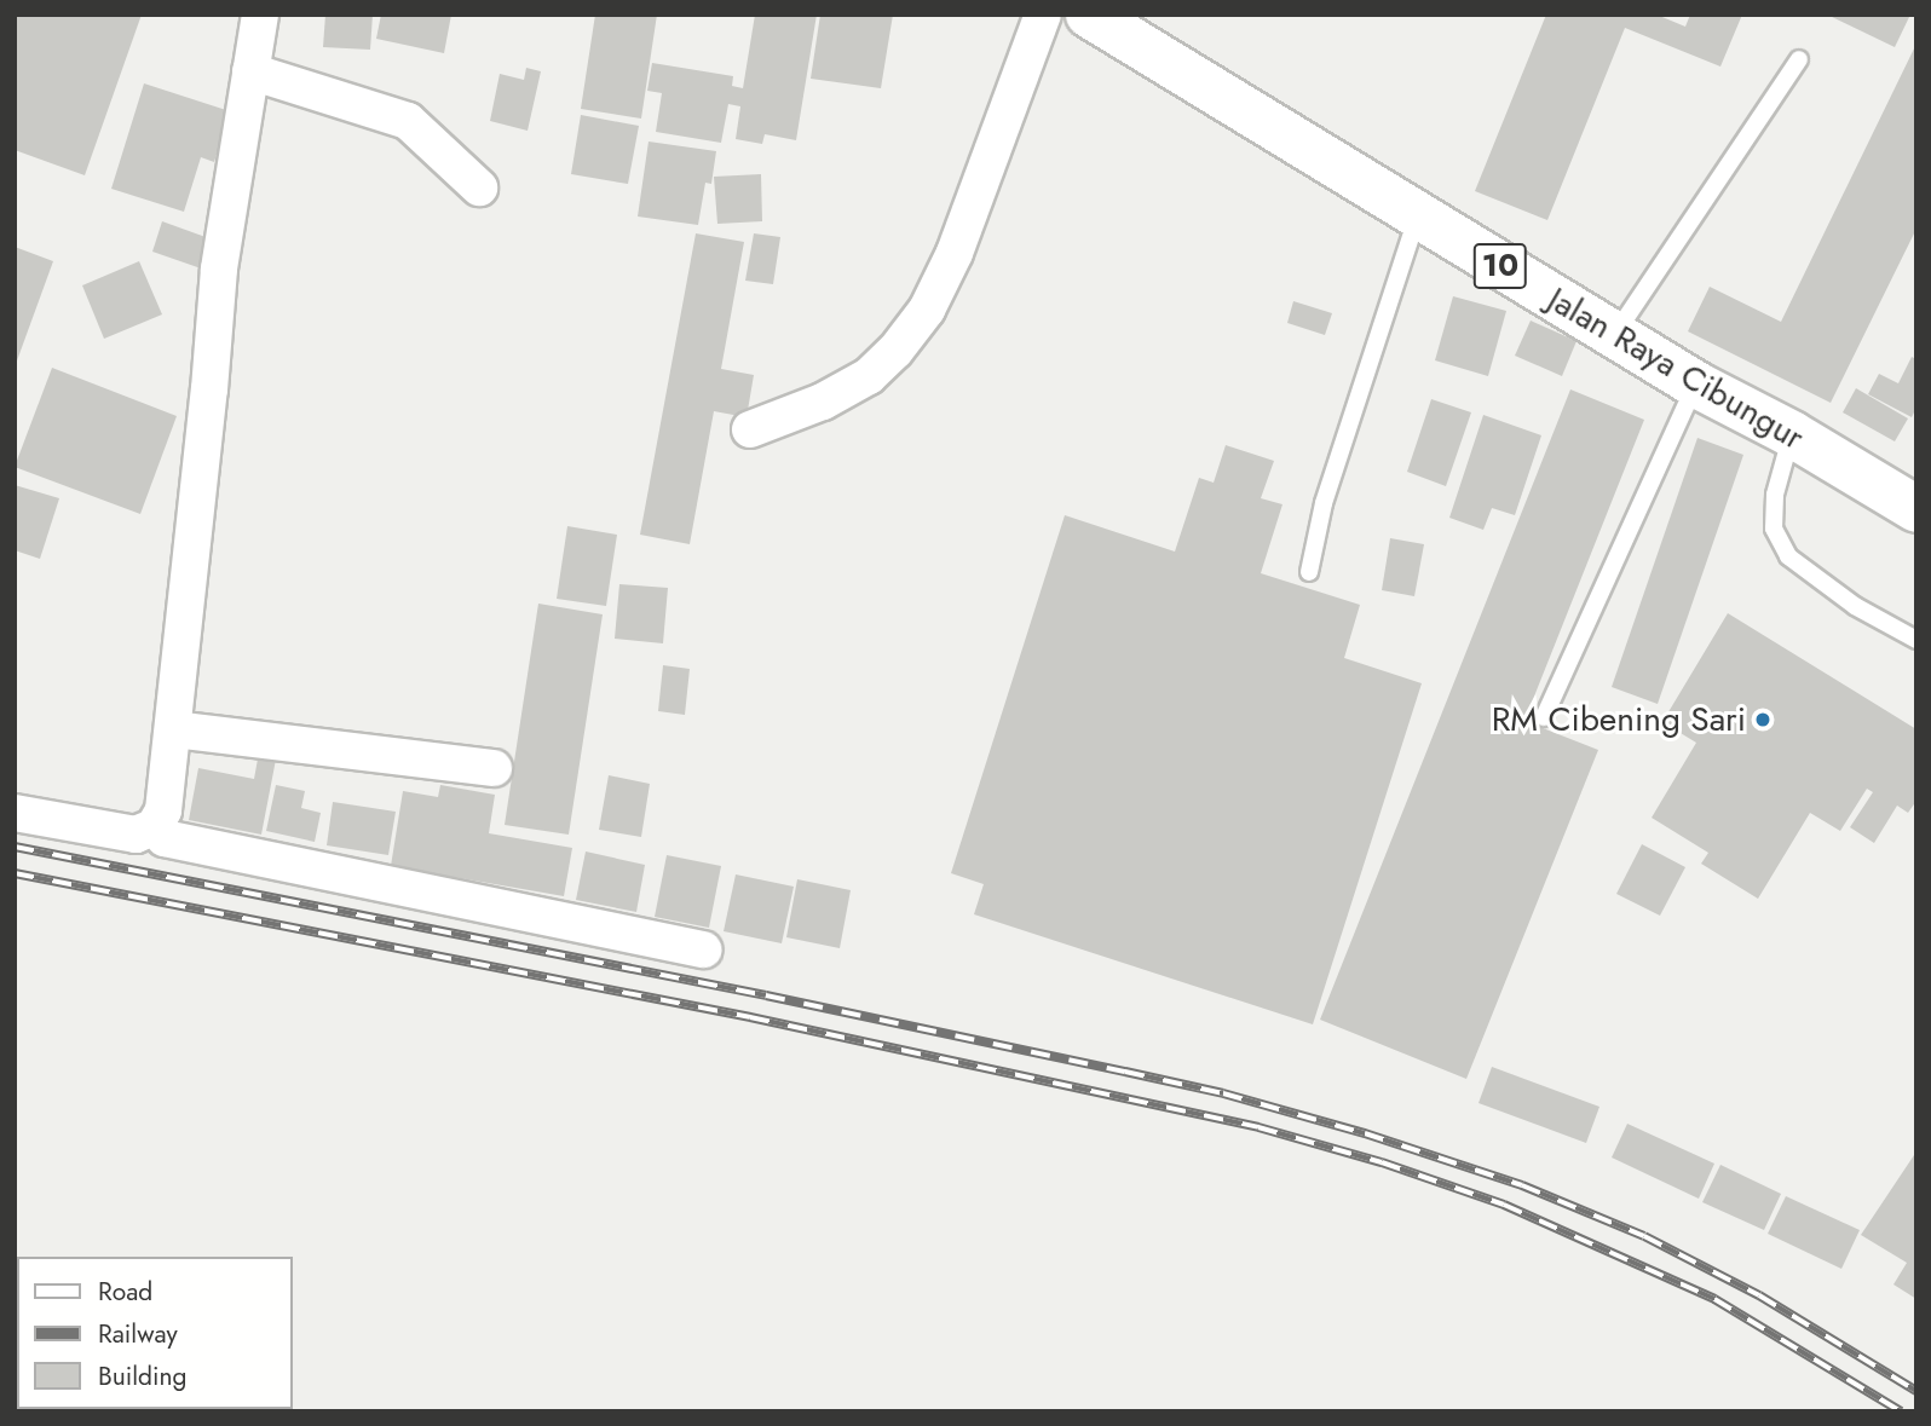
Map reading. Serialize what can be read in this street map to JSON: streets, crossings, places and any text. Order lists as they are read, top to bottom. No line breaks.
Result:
{"streets":{"highway":["10","Jalan Raya Cibungur"]},"places":["RM Cibening Sari"],"legend":["Road","Railway","Building"]}
